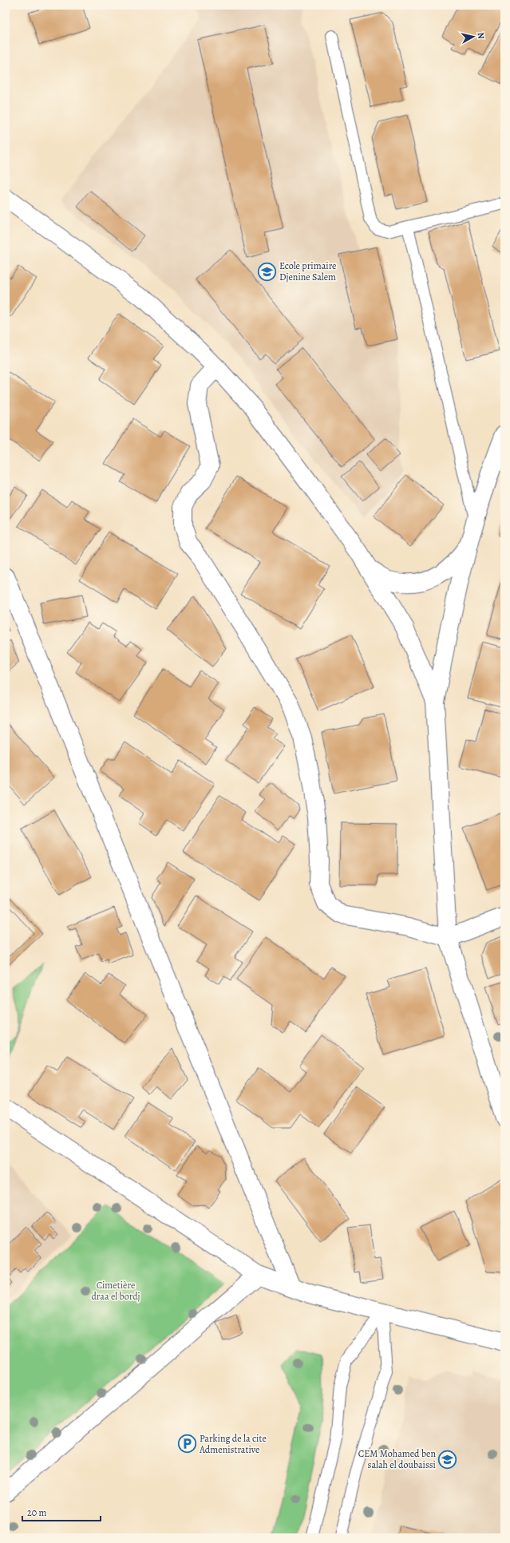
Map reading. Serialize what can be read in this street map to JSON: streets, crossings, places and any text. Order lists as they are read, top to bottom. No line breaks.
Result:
{"parks":["Cimetière draa el bordj"],"places":{"school or university":["Ecole primaire Djenine Salem","CEM Mohamed ben salah el doubaissi"],"parking":["Parking de la cite Admenistrative"]},"scale_bar":"20 m","north":"right"}
